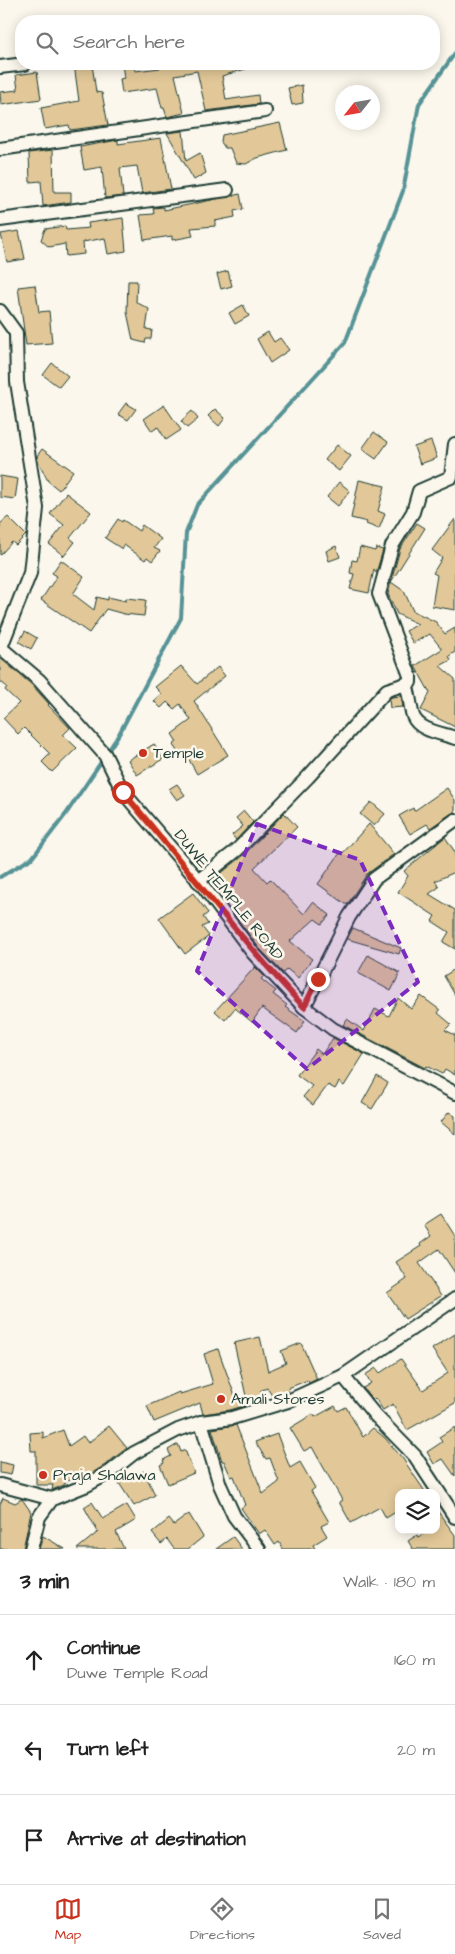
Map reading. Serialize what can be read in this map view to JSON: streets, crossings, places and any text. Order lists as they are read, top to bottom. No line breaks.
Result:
{"streets":{"street":["DUWE TEMPLE ROAD"]},"places":["Temple","Amali Stores","Praja Shalawa"],"north":"bottom left","page":{"search":"Search here","heading":["3 min","Walk · 180 m"],"list":[["Continue","Duwe Temple Road","160 m"],["Turn left","20 m"],"Arrive at destination"],"nav":["Map","Directions","Saved"]}}
